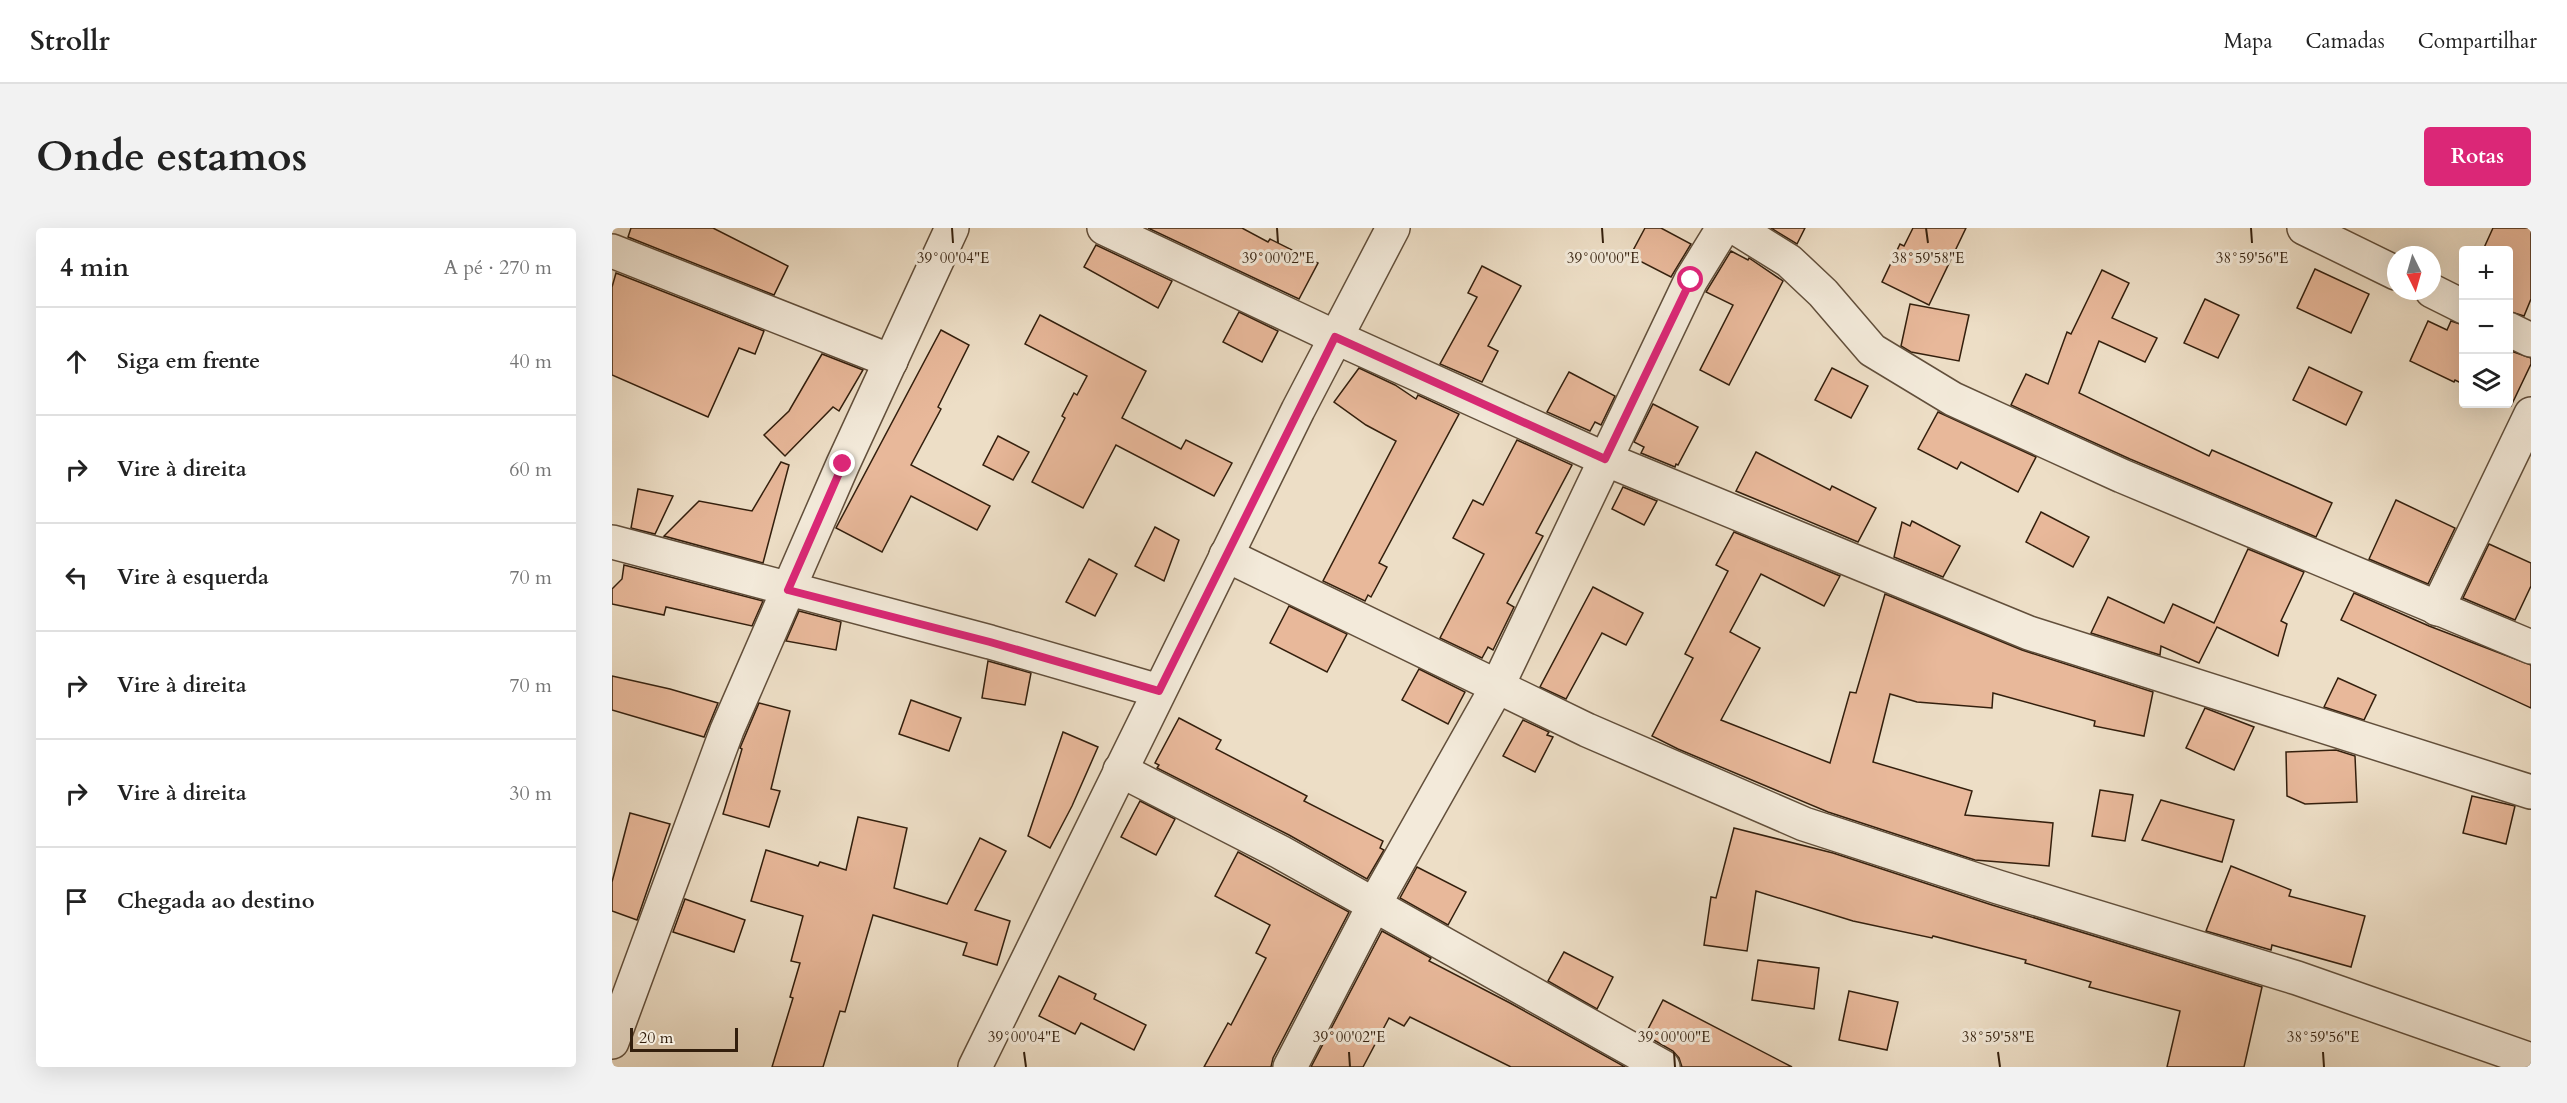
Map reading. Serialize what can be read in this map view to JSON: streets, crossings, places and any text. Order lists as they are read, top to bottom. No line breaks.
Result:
{"scale_bar":"20 m","north":"bottom","page":{"header":"Strollr","nav":["Mapa","Camadas","Compartilhar"],"buttons":"Rotas","title":"Onde estamos","heading":["4 min","A pé · 270 m"],"map_buttons":["+","−"],"list":[["Siga em frente","40 m"],["Vire à direita","60 m"],["Vire à esquerda","70 m"],["Vire à direita","70 m"],["Vire à direita","30 m"],"Chegada ao destino"],"scale":"20 m"},"coordinates":["39°00'02\"E","39°00'00\"E","39°00'04\"E","38°59'58\"E","38°59'56\"E"]}
